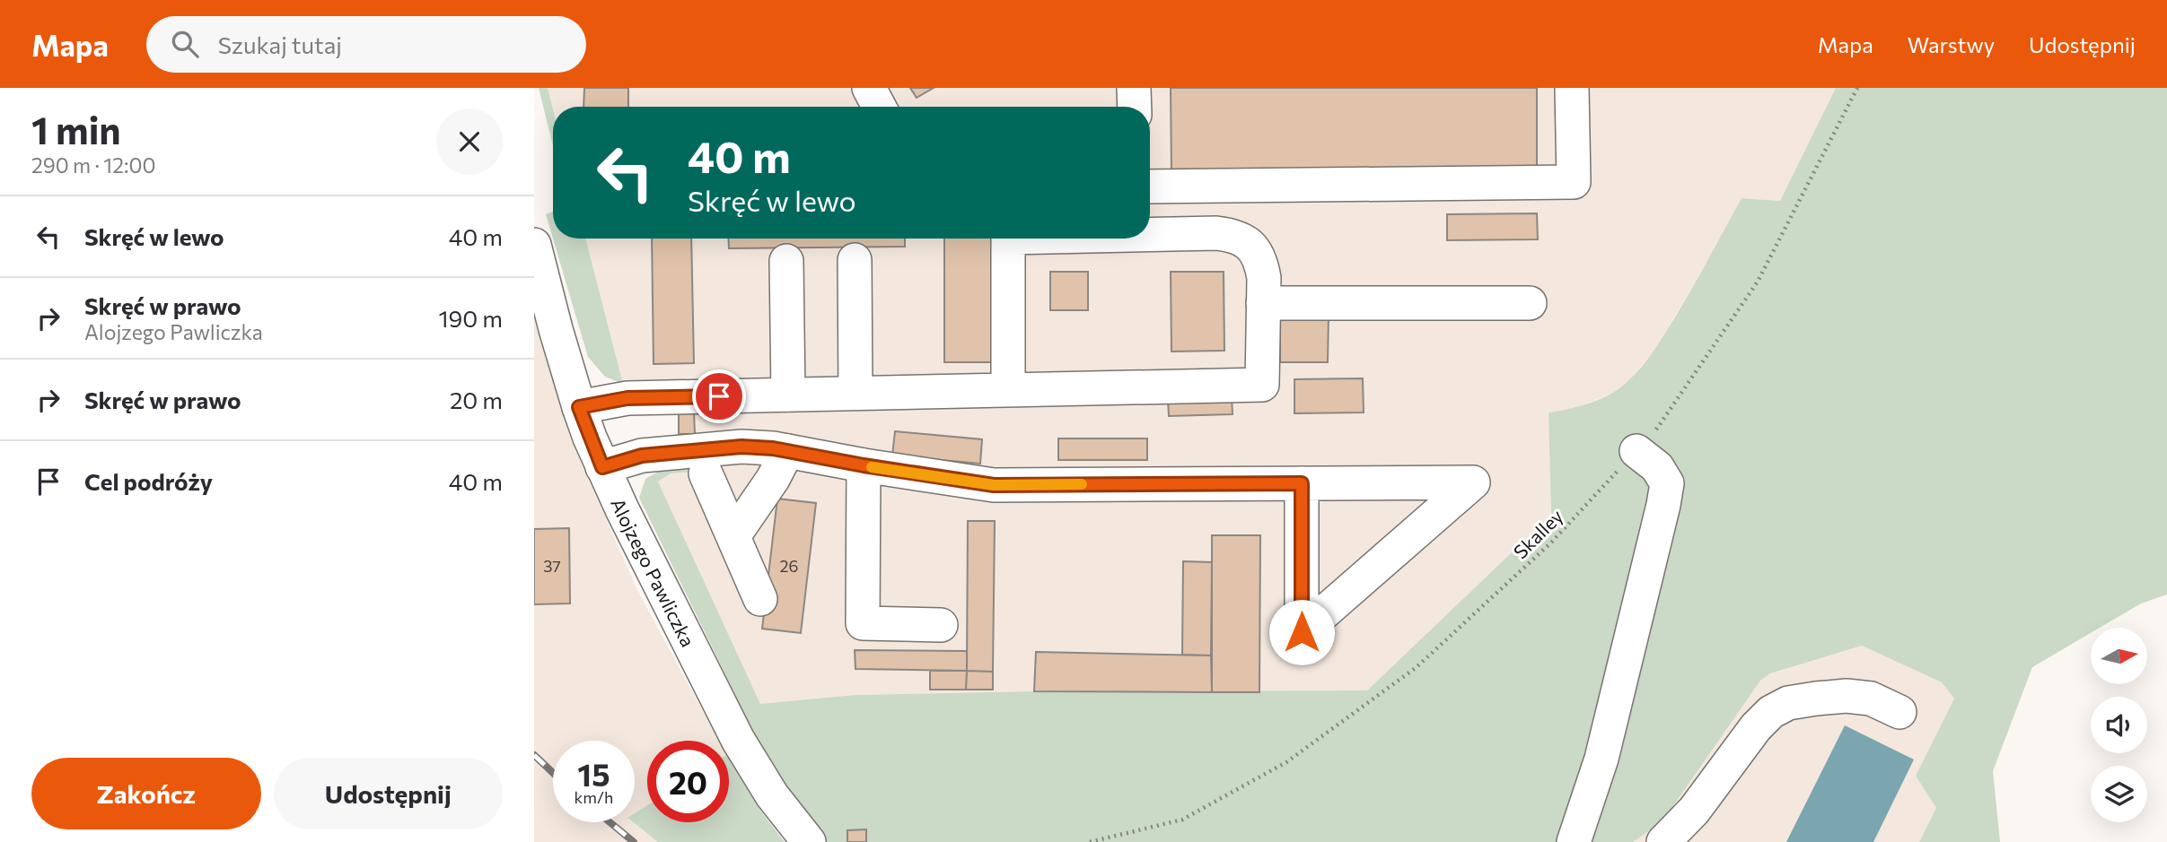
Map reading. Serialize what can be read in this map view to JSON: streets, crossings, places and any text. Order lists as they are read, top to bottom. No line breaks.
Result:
{"streets":{"street":["Alojzego Pawliczka"],"path":["Skalley"]},"house_numbers":["37","26"],"north":"right","page":{"header":"Mapa","search":"Szukaj tutaj","nav":["Mapa","Warstwy","Udostępnij"],"heading":["1 min","290 m · 12:00"],"turn":["40 m","Skręć w lewo"],"list":[{"name":"Skręć w lewo","value":"40 m"},{"name":"Skręć w prawo","note":"Alojzego Pawliczka","value":"190 m"},{"name":"Skręć w prawo","value":"20 m"},{"name":"Cel podróży","value":"40 m"}],"speed":"15 km/h","limit":"20","buttons":["Zakończ","Udostępnij"]}}
